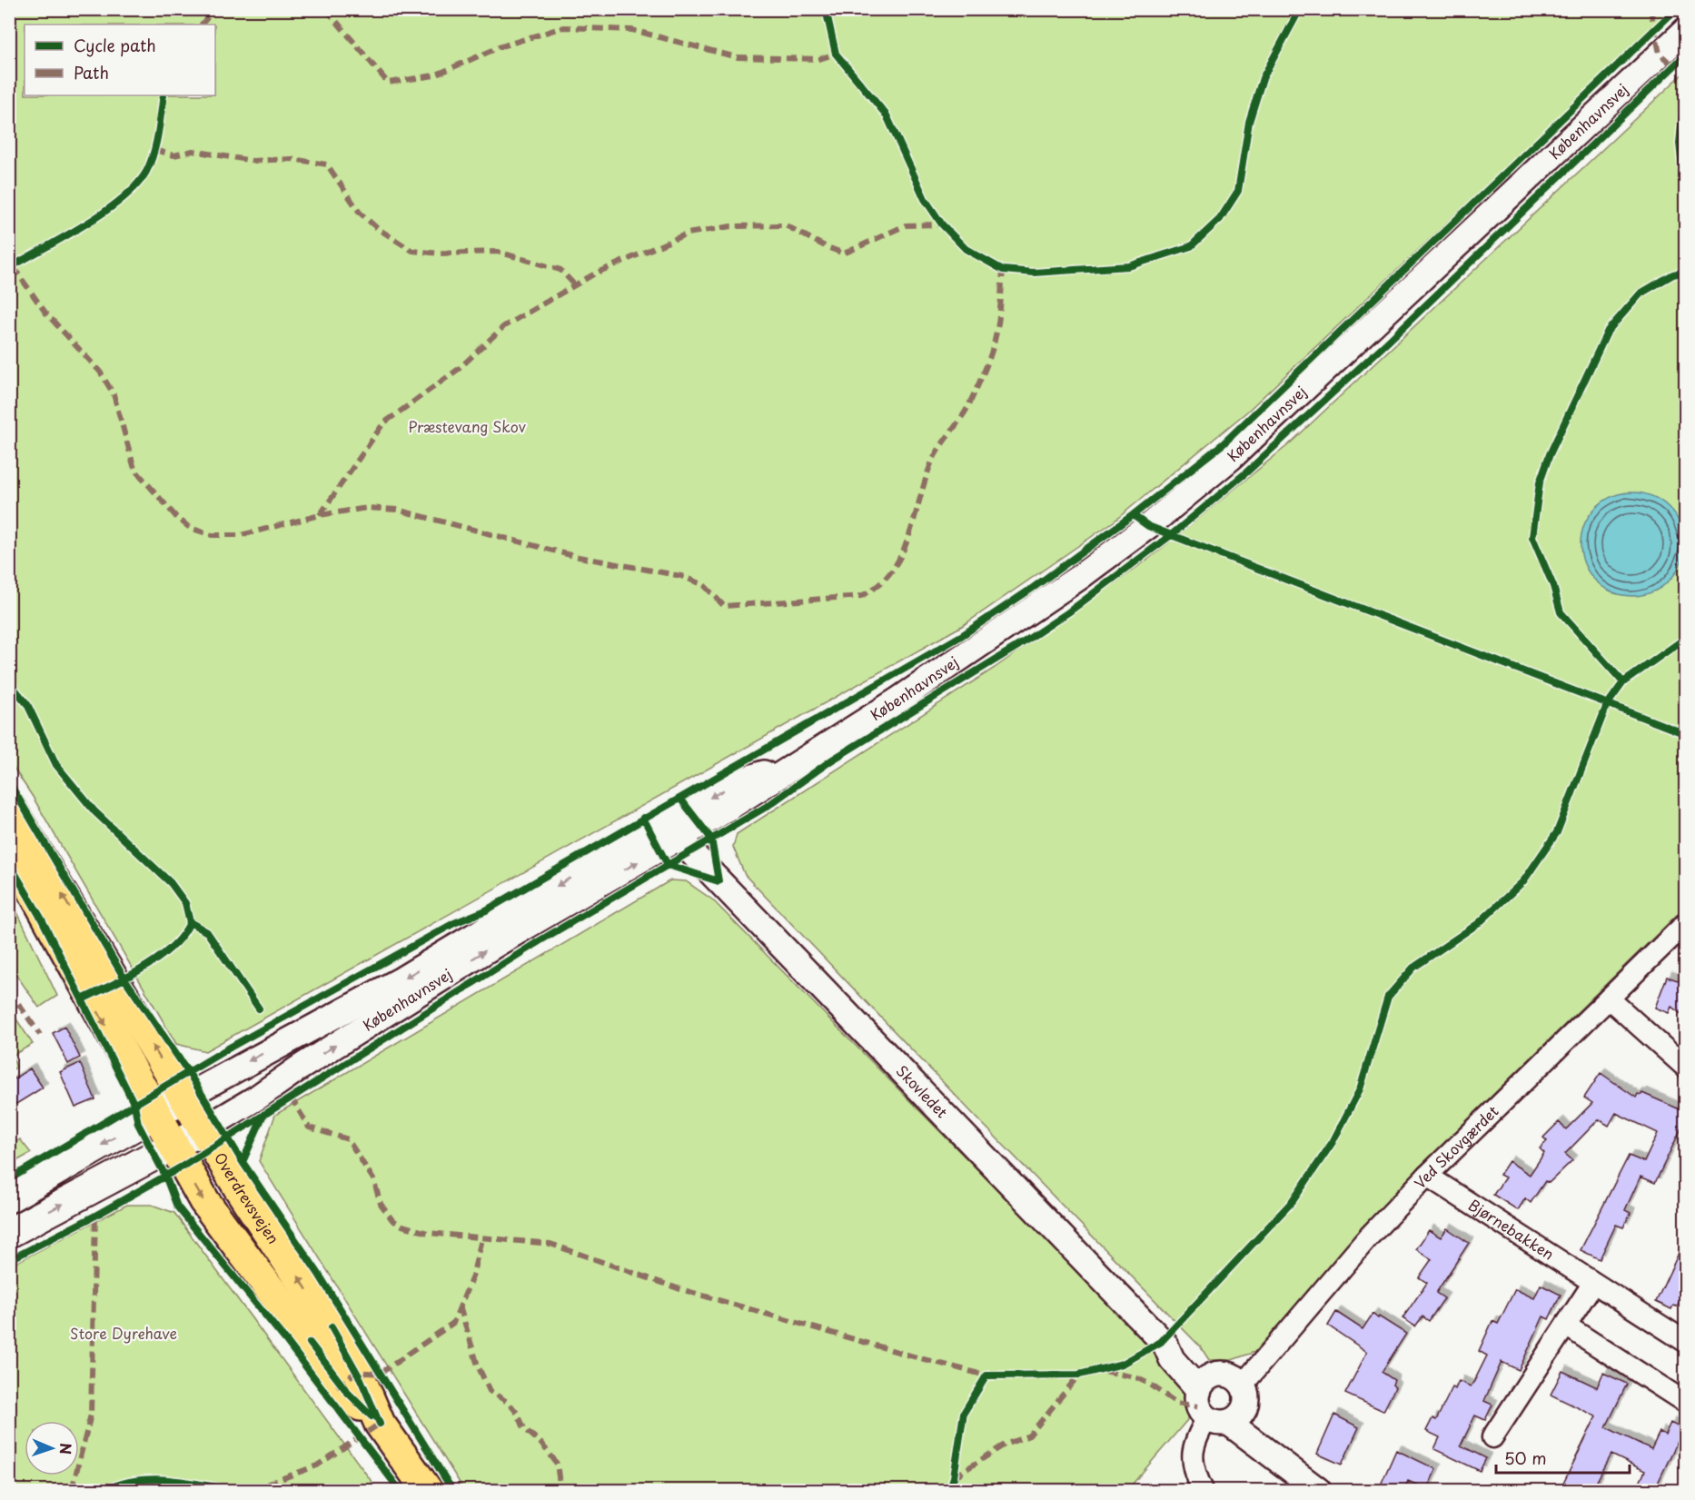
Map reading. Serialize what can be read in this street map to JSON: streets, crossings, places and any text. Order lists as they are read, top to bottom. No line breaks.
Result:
{"streets":{"main road":["Københavnsvej","Overdrevsvejen"],"street":["Skovledet","Ved Skovgærdet","Bjørnebakken"]},"crossings":[["Københavnsvej","Skovledet"],["Københavnsvej","Overdrevsvejen"],["Ved Skovgærdet","Bjørnebakken"]],"parks":["Præstevang Skov","Store Dyrehave"],"legend":["Cycle path","Path"],"scale_bar":"50 m","north":"right"}
